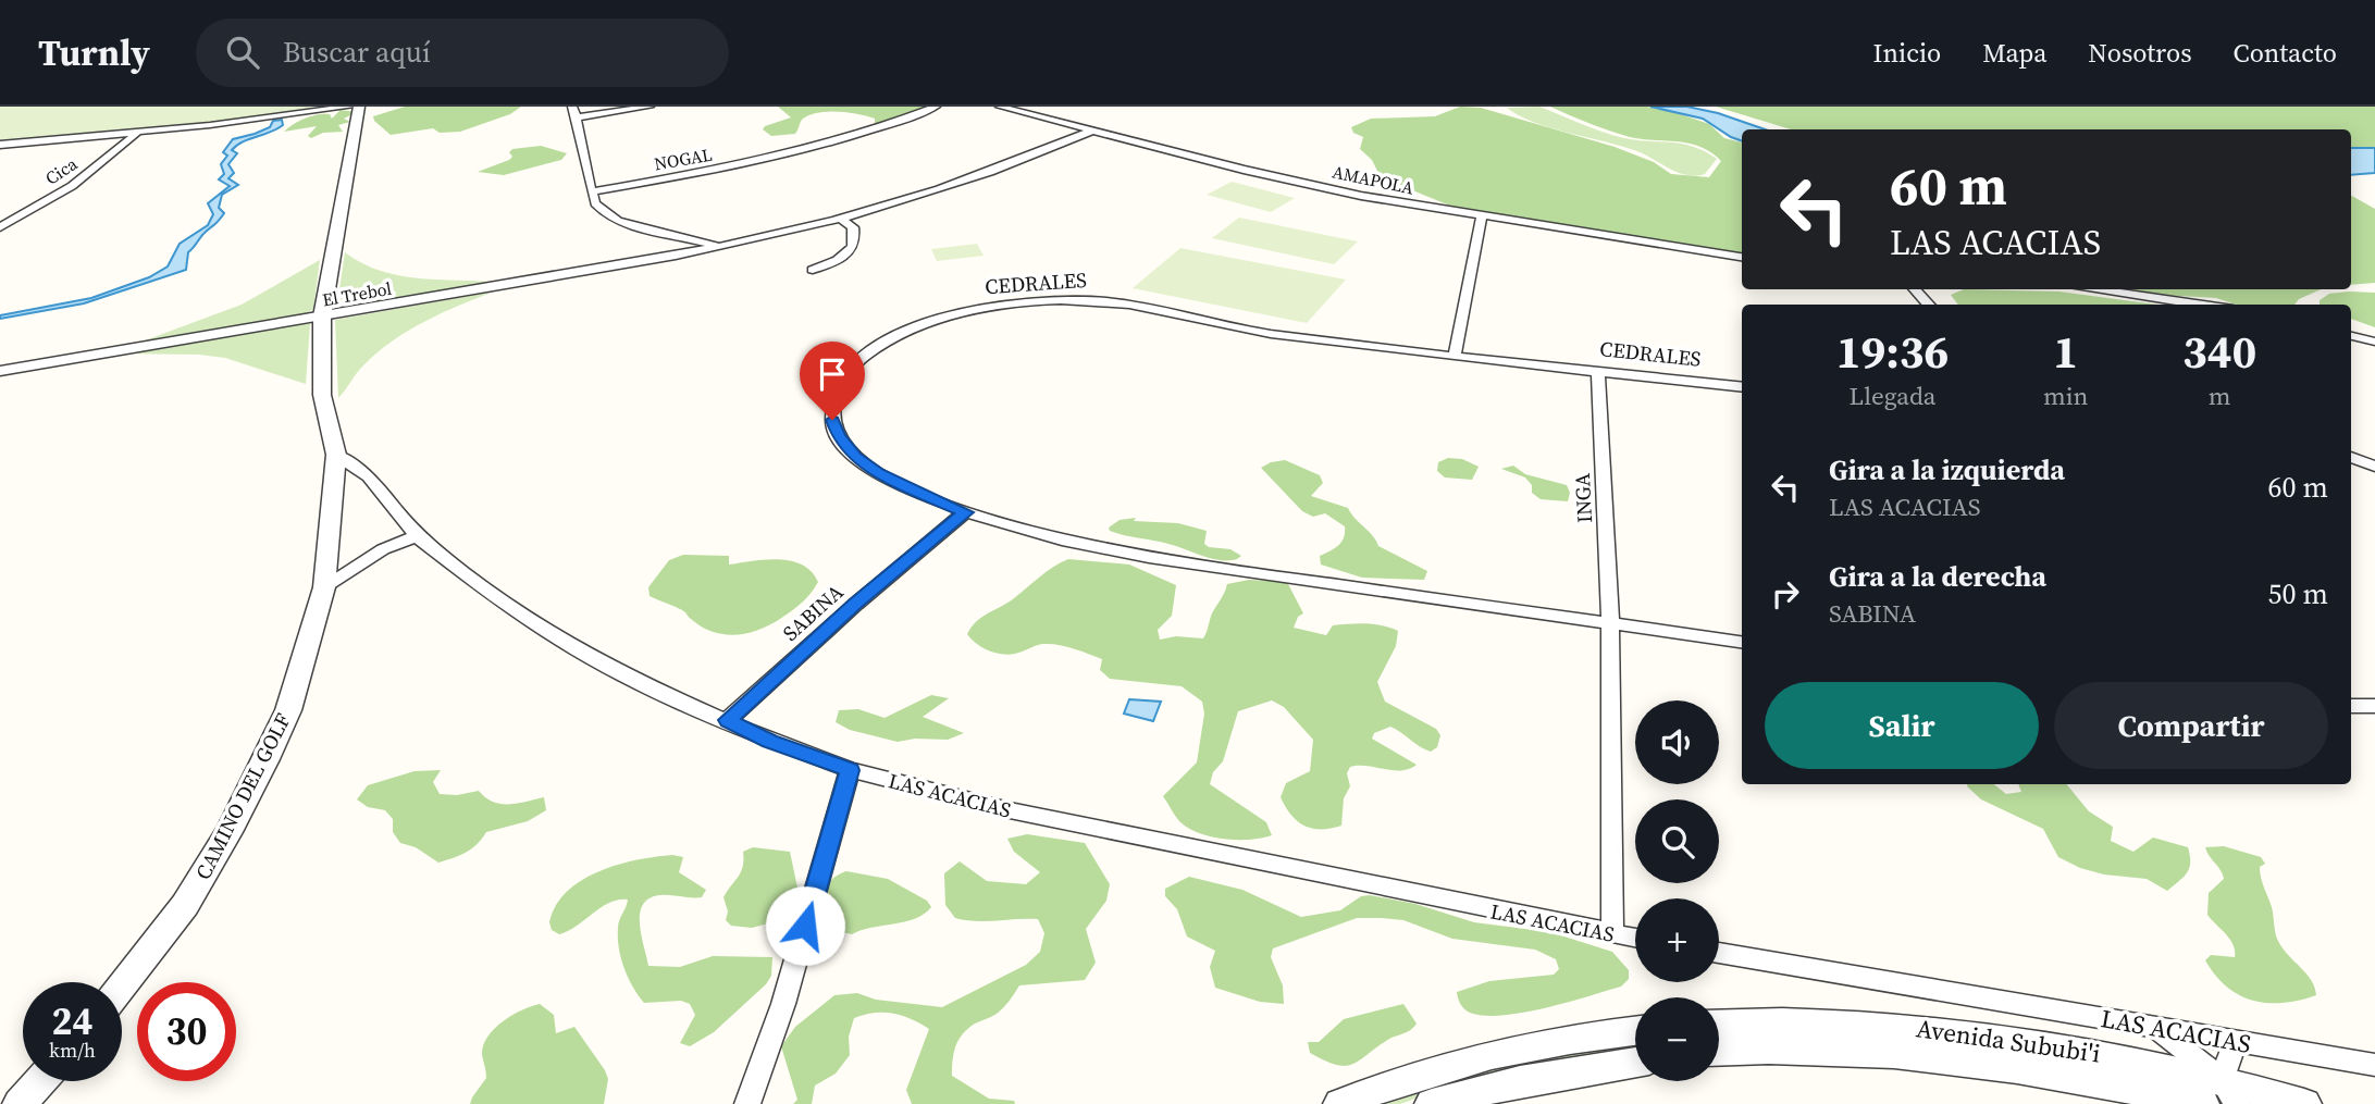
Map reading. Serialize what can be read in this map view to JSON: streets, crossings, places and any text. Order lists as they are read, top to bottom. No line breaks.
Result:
{"streets":{"street":["NOGAL","Cica","AMAPOLA","CEDRALES","El Trebol","INGA","SABINA","LAS ACACIAS","CAMINO DEL GOLF","Avenida Sububi'i"]},"crossings":[["AMAPOLA","El Trebol"],["CEDRALES","INGA"],["CEDRALES","SABINA"],["El Trebol","CAMINO DEL GOLF"],["SABINA","LAS ACACIAS"],["LAS ACACIAS","CAMINO DEL GOLF"]],"page":{"header":"Turnly","search":"Buscar aquí","nav":["Inicio","Mapa","Nosotros","Contacto"],"turn":["60 m","LAS ACACIAS"],"eta":["19:36","Llegada","1","min","340","m"],"list":[{"name":"Gira a la izquierda","note":"LAS ACACIAS","value":"60 m"},{"name":"Gira a la derecha","note":"SABINA","value":"50 m"}],"buttons":["Salir","Compartir"],"map_buttons":["+","−"],"speed":"24 km/h","limit":"30"}}
